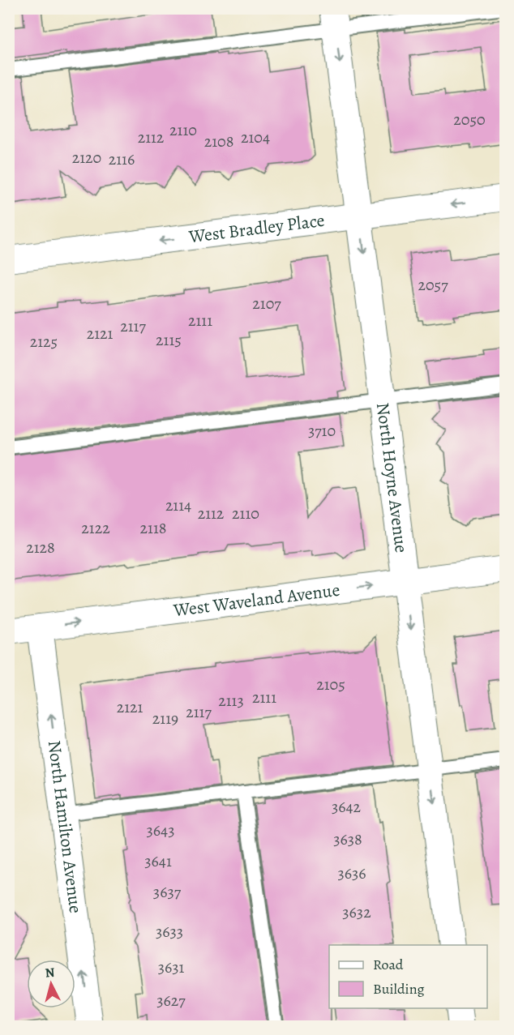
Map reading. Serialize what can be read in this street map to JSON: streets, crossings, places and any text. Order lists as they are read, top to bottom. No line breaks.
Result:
{"streets":{"street":["West Bradley Place","North Hoyne Avenue","West Waveland Avenue","North Hamilton Avenue"]},"crossings":[["West Bradley Place","North Hoyne Avenue"],["North Hoyne Avenue","West Waveland Avenue"],["West Waveland Avenue","North Hamilton Avenue"]],"one_way":["West Bradley Place","North Hoyne Avenue","West Waveland Avenue","North Hamilton Avenue"],"house_numbers":["2050","2110","2112","2104","2108","2120","2116","2057","2107","2111","2117","2121","2115","2125","3710","2114","2112","2110","2122","2118","2128","2105","2111","2113","2121","2117","2119","3642","3643","3638","3641","3636","3637","3632","3633","3631","3627"],"legend":["Road","Building"],"north":"top"}
